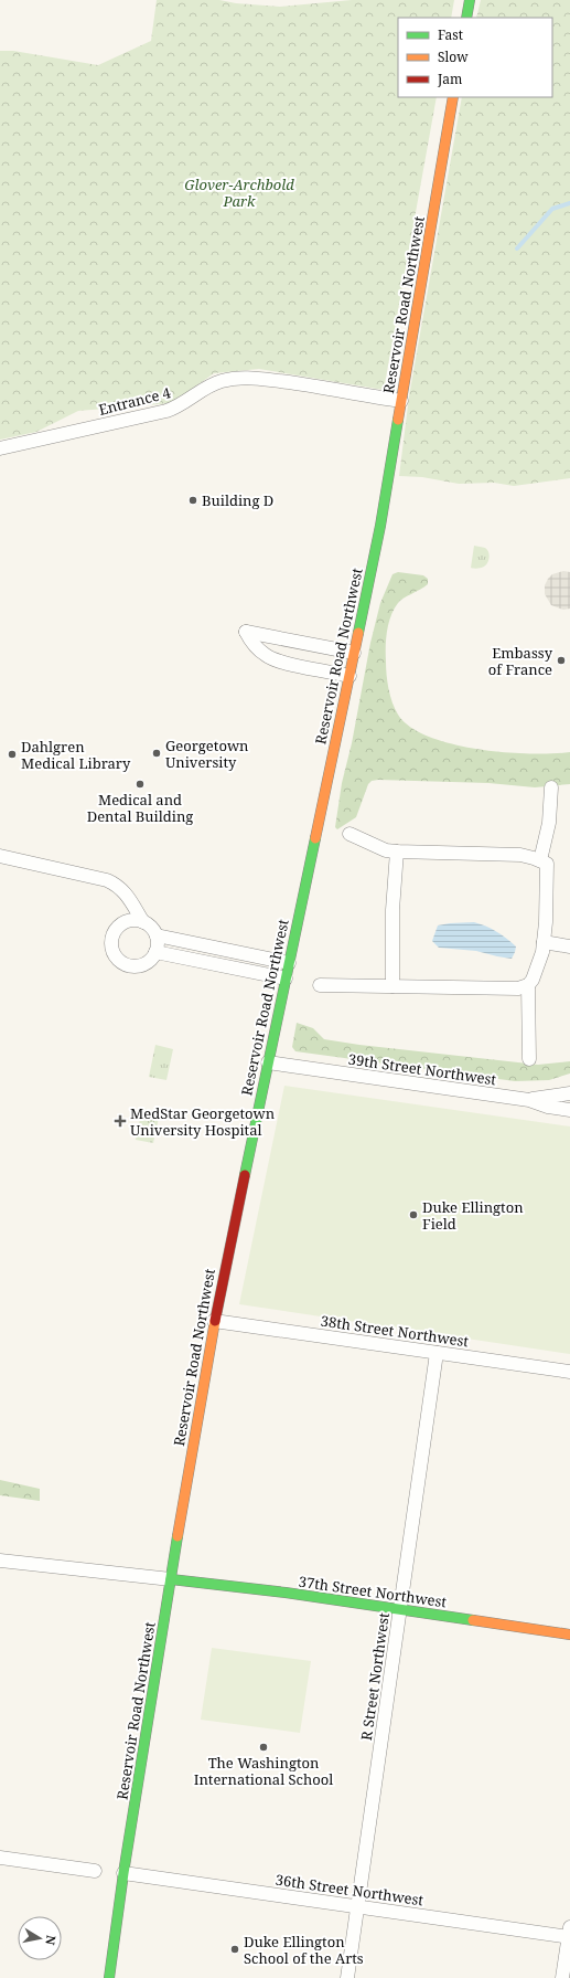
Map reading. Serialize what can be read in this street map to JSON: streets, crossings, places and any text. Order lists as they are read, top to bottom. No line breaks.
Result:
{"streets":{"main road":["Reservoir Road Northwest","37th Street Northwest"],"street":["Entrance 4","39th Street Northwest","38th Street Northwest","R Street Northwest","36th Street Northwest"]},"crossings":[["Reservoir Road Northwest","Entrance 4"],["Reservoir Road Northwest","39th Street Northwest"],["Reservoir Road Northwest","38th Street Northwest"],["Reservoir Road Northwest","37th Street Northwest"],["Reservoir Road Northwest","36th Street Northwest"],["38th Street Northwest","R Street Northwest"],["37th Street Northwest","R Street Northwest"],["R Street Northwest","36th Street Northwest"]],"parks":["Glover-Archbold Park"],"places":{"other":["Building D","Embassy of France","Georgetown University","Dahlgren Medical Library","Medical and Dental Building","Duke Ellington Field","The Washington International School","Duke Ellington School of the Arts"],"health":["MedStar Georgetown University Hospital"]},"legend":["Fast","Slow","Jam"],"north":"right"}
